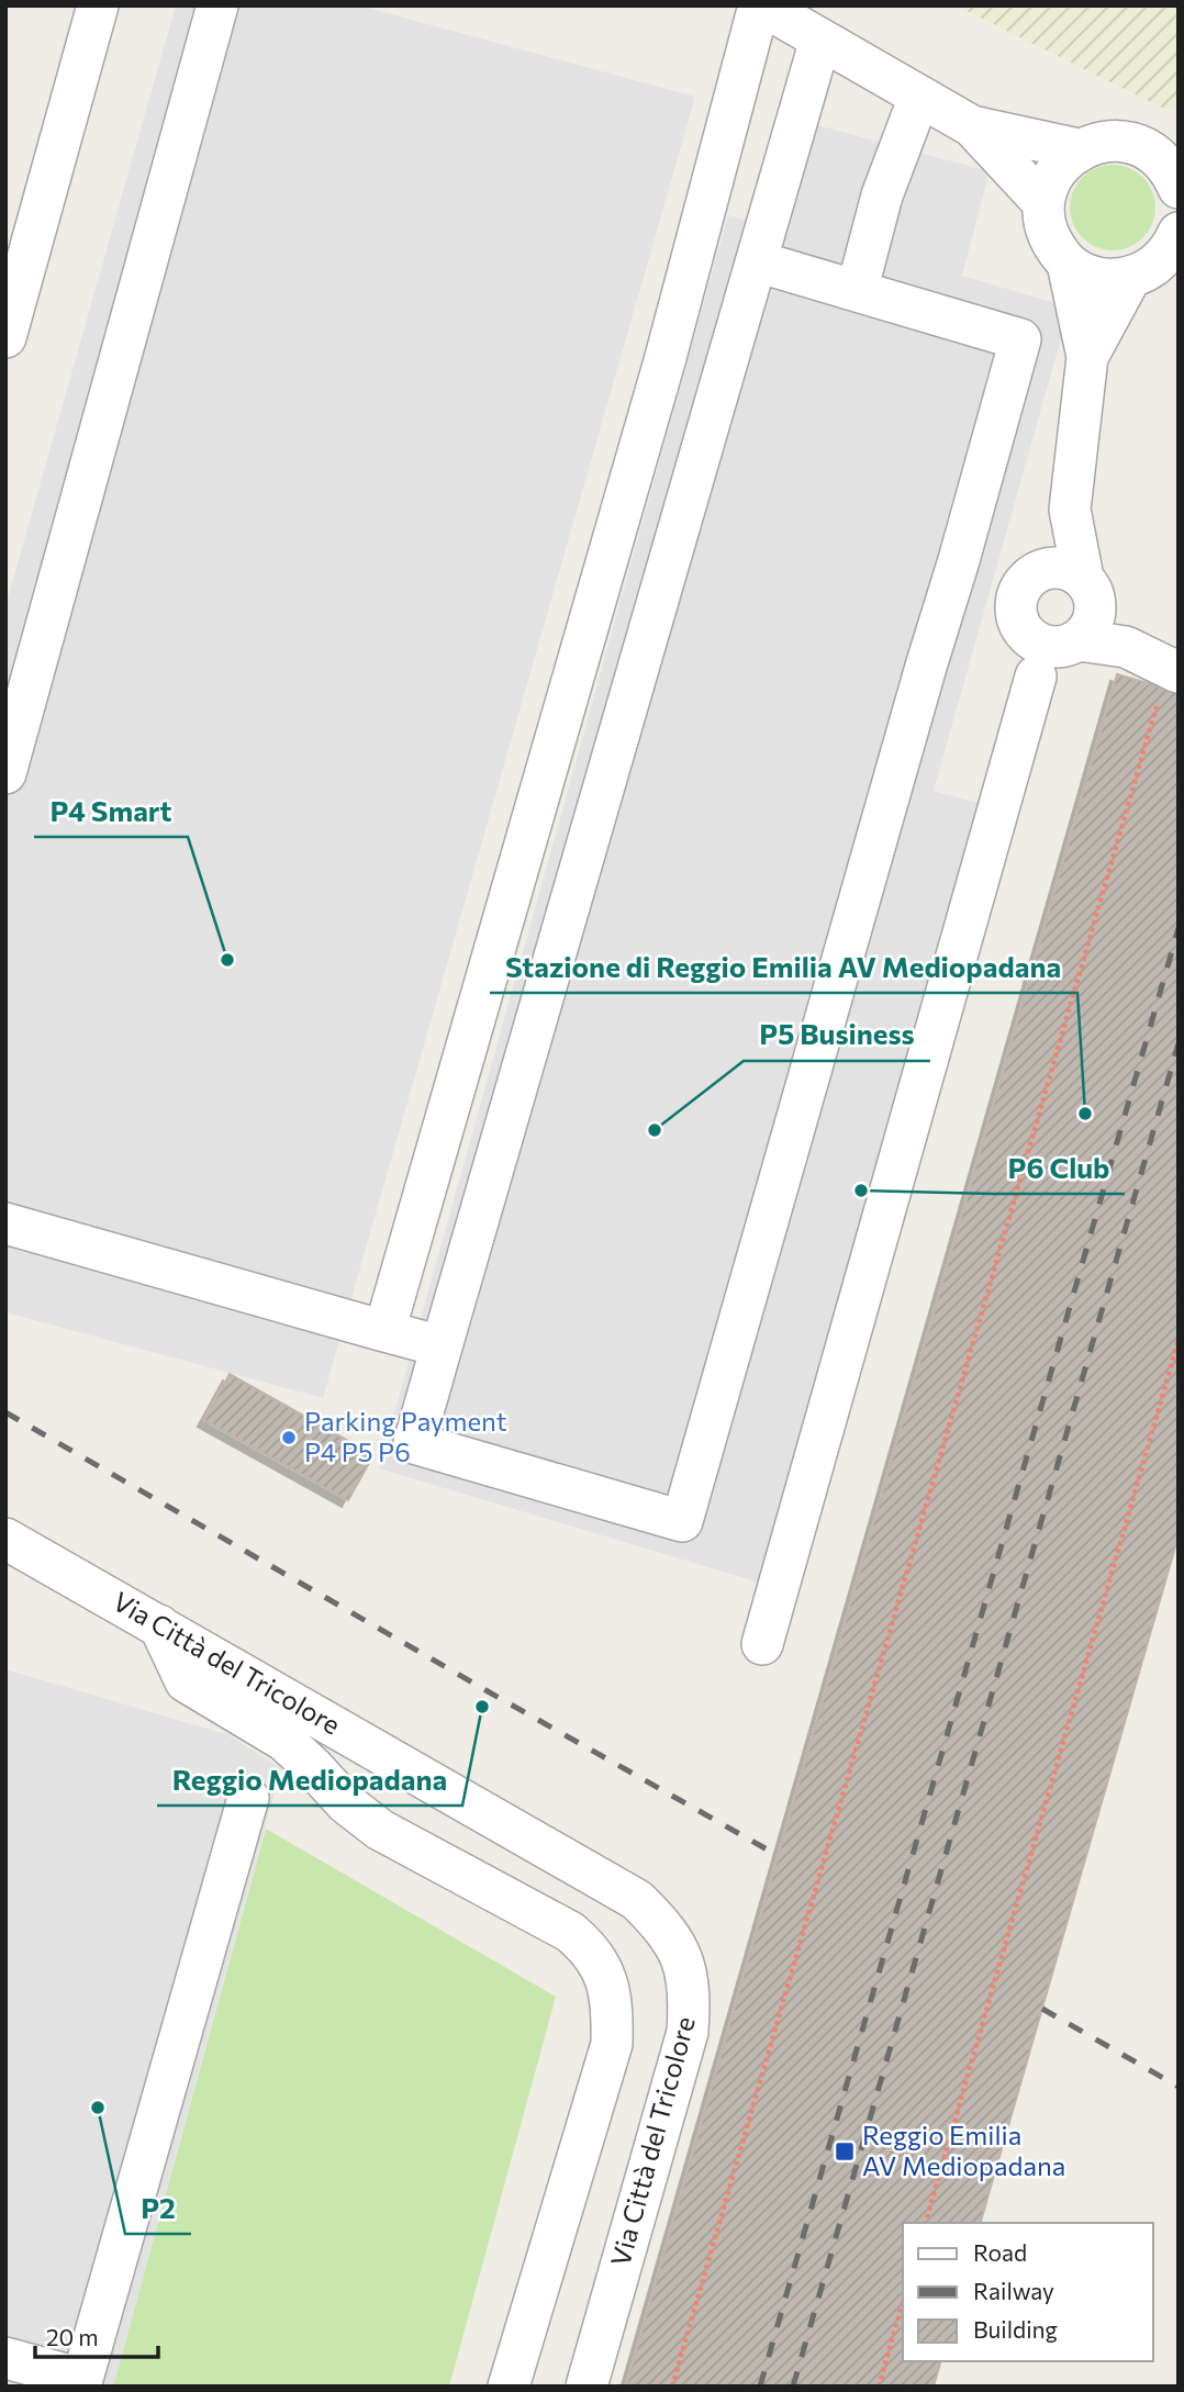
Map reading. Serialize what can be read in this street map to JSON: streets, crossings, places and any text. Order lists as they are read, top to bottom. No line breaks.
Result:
{"streets":{"street":["Via Città del Tricolore"]},"places":{"other":["P4 Smart","Stazione di Reggio Emilia AV Mediopadana","P5 Business","P6 Club","Parking Payment P4 P5 P6","Reggio Mediopadana","P2"],"transit":["Reggio Emilia AV Mediopadana"]},"legend":["Road","Railway","Building"],"scale_bar":"20 m"}
